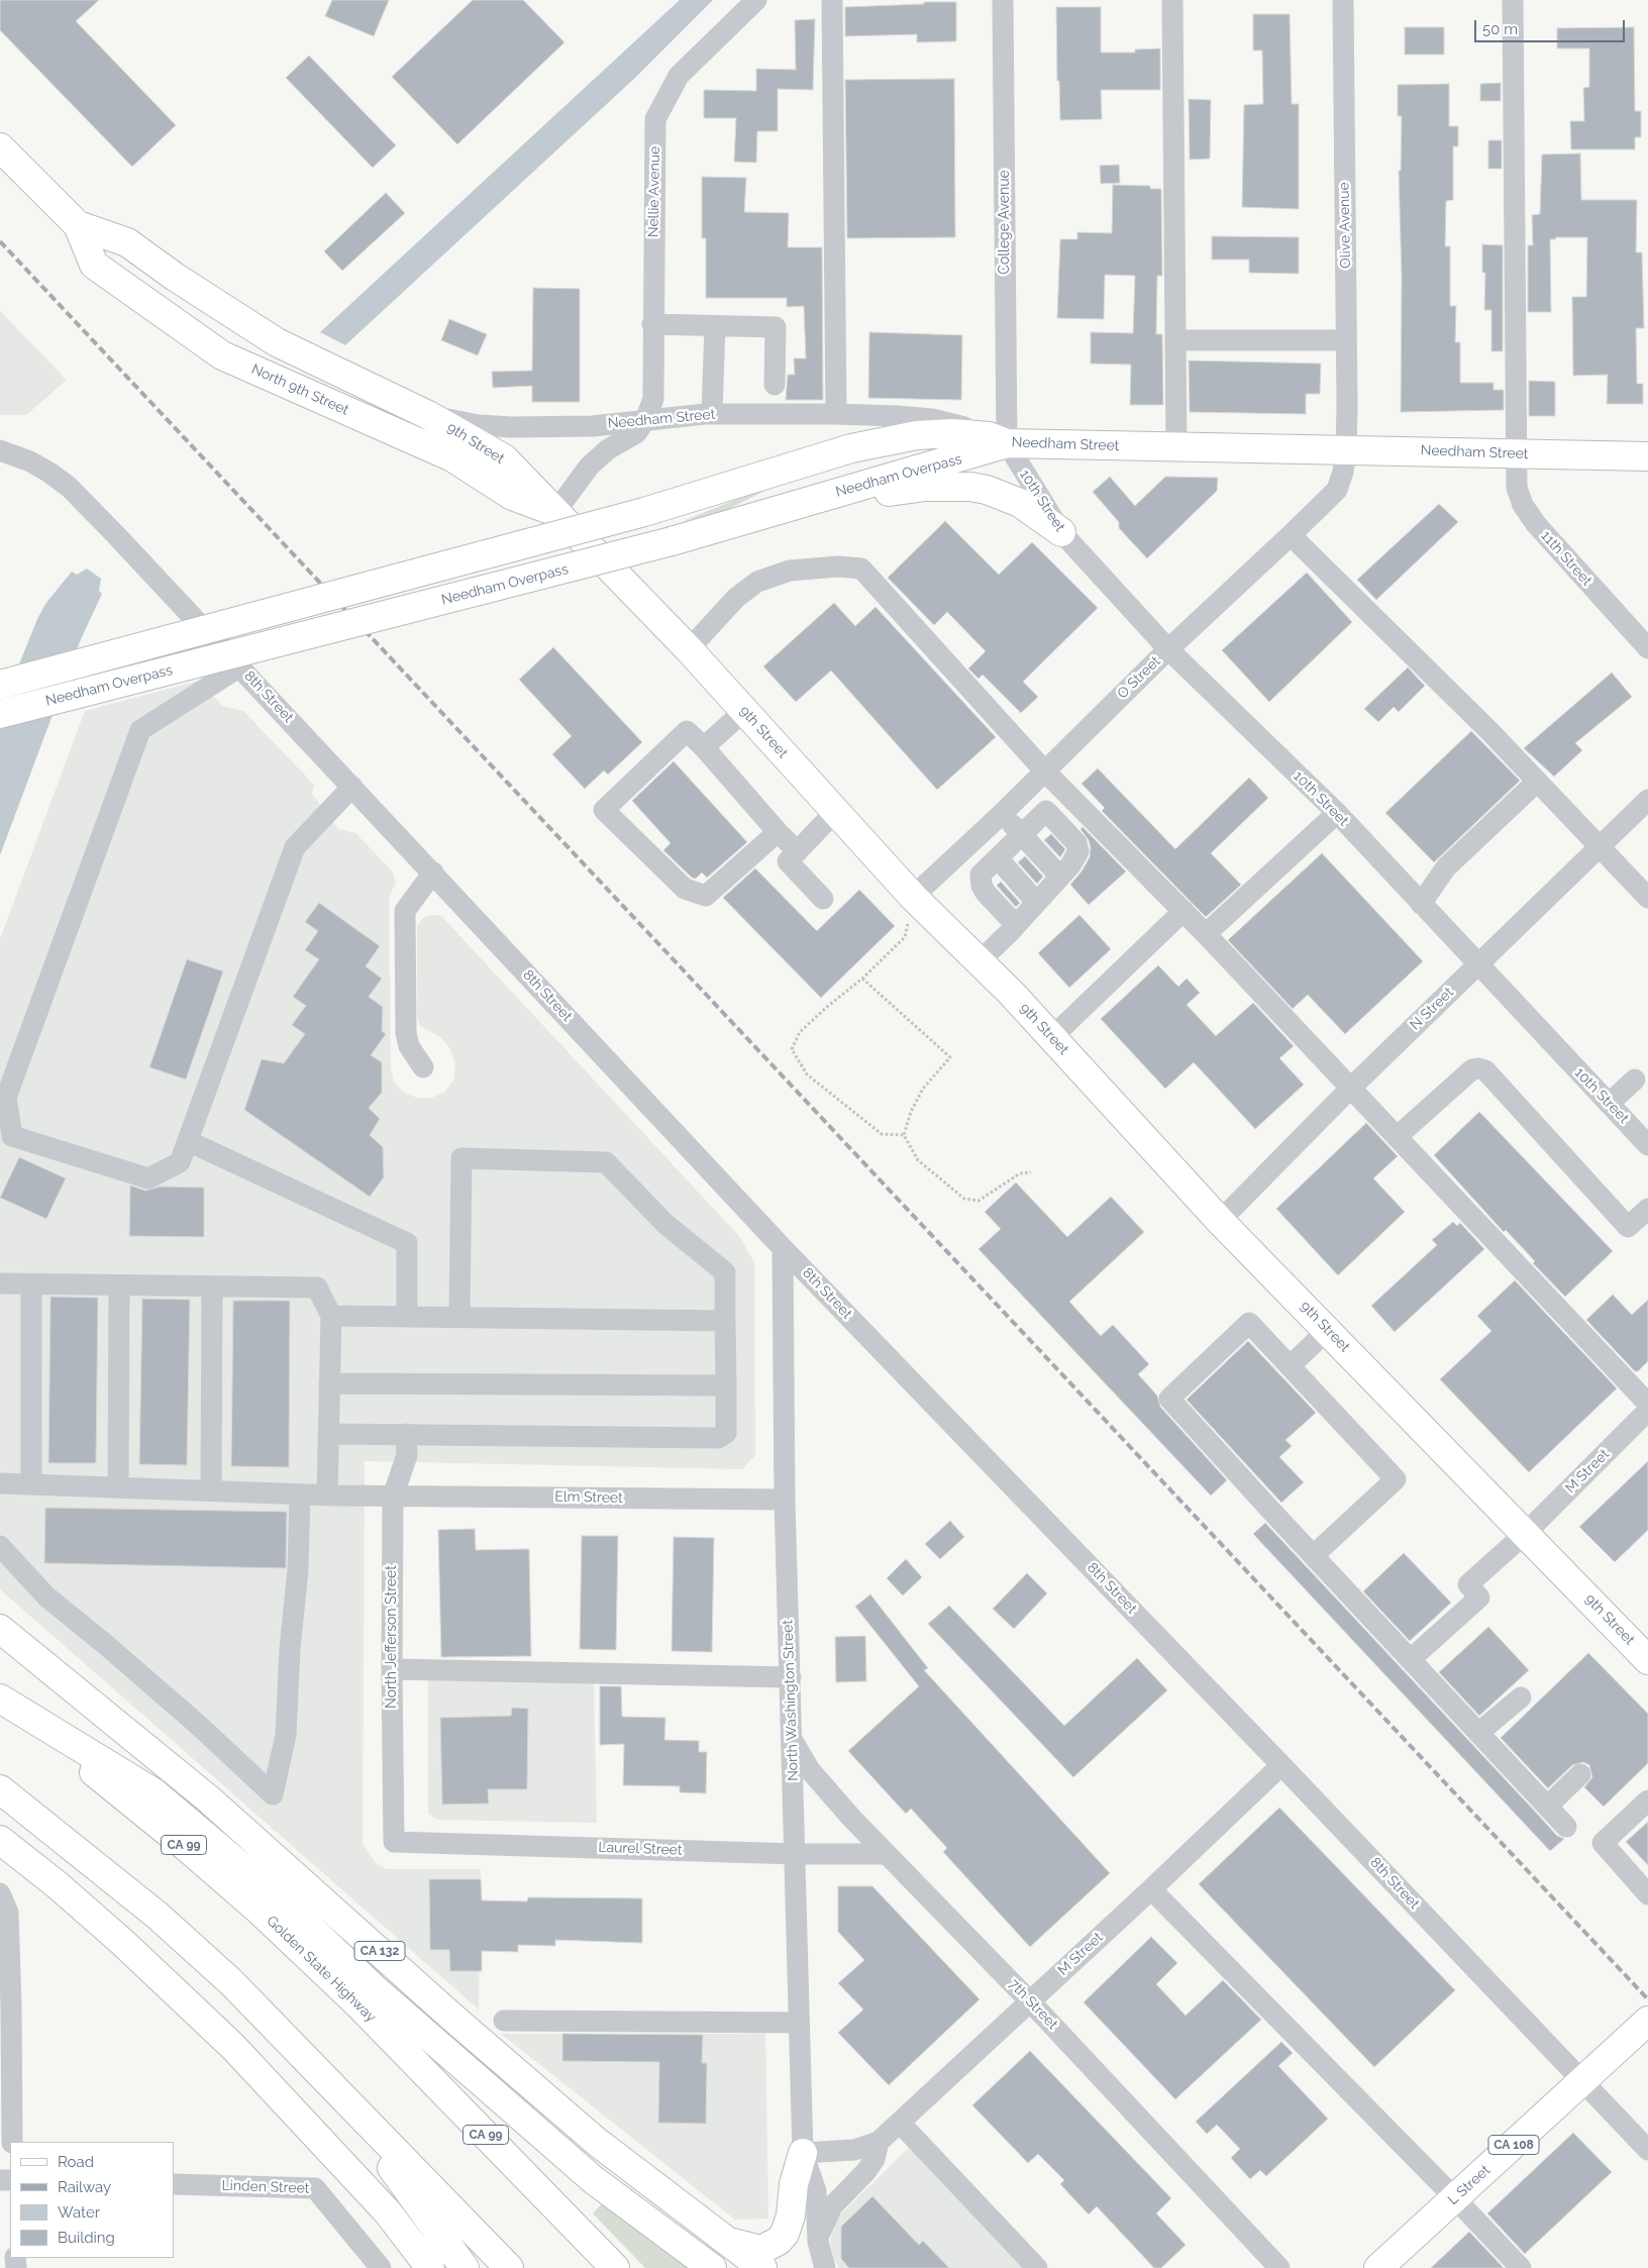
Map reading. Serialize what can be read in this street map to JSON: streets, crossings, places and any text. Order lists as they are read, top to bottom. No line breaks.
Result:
{"streets":{"main road":["North 9th Street","Needham Street","9th Street","Needham Overpass","CA 99","CA 132","Golden State Highway","CA 108","L Street"],"street":["Nellie Avenue","College Avenue","Olive Avenue","10th Street","11th Street","O Street","8th Street","N Street","M Street","Elm Street","North Jefferson Street","North Washington Street","Laurel Street","7th Street","Linden Street"]},"crossings":[["Nellie Avenue","Needham Street"],["College Avenue","Needham Street"],["College Avenue","Needham Overpass"],["College Avenue","10th Street"],["Olive Avenue","Needham Street"],["Olive Avenue","O Street"],["North 9th Street","Needham Street"],["North 9th Street","9th Street"],["Needham Street","9th Street"],["Needham Street","Needham Overpass"],["Needham Street","10th Street"],["Needham Street","11th Street"],["Needham Street","O Street"],["9th Street","O Street"],["9th Street","N Street"],["9th Street","M Street"],["Needham Overpass","10th Street"],["10th Street","O Street"],["10th Street","N Street"],["8th Street","M Street"],["8th Street","North Washington Street"],["8th Street","L Street"],["M Street","North Washington Street"],["M Street","7th Street"],["Elm Street","North Jefferson Street"],["Elm Street","North Washington Street"],["North Jefferson Street","Laurel Street"],["North Washington Street","Laurel Street"],["North Washington Street","7th Street"],["Laurel Street","7th Street"]],"legend":["Road","Railway","Water","Building"],"scale_bar":"50 m"}
